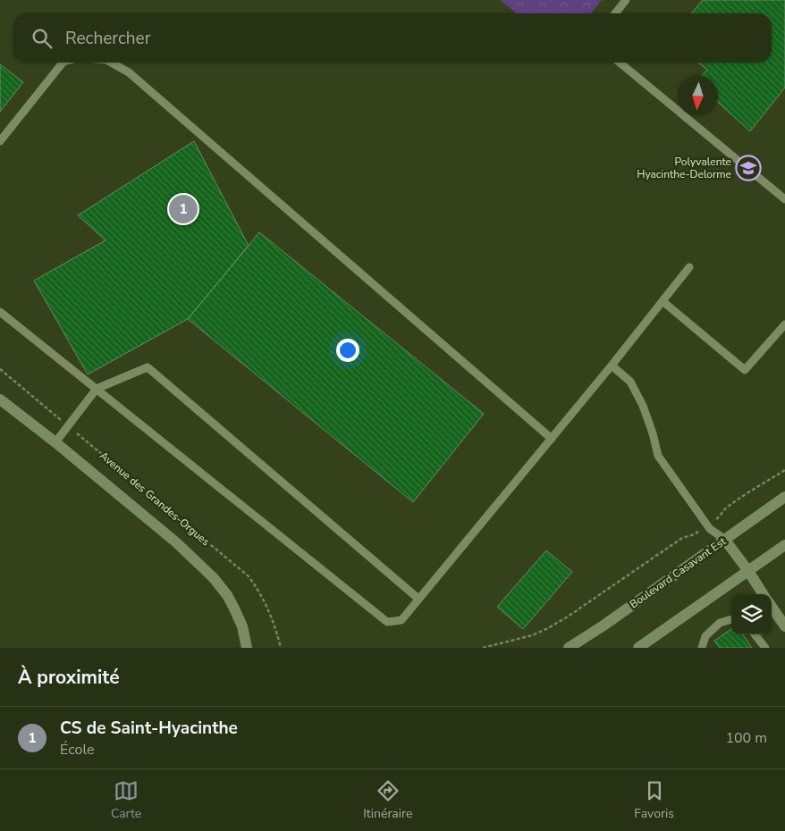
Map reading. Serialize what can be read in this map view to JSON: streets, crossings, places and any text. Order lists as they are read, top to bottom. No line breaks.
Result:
{"streets":{"street":["Avenue des Grandes-Orgues","Boulevard Casavant Est"]},"places":{"school or university":["Polyvalente Hyacinthe-Delorme"]},"north":"bottom","page":{"search":"Rechercher","pins":"1","heading":"À proximité","list":[{"mark":"1","name":"CS de Saint-Hyacinthe","note":"École","value":"100 m"}],"nav":["Carte","Itinéraire","Favoris"]}}
